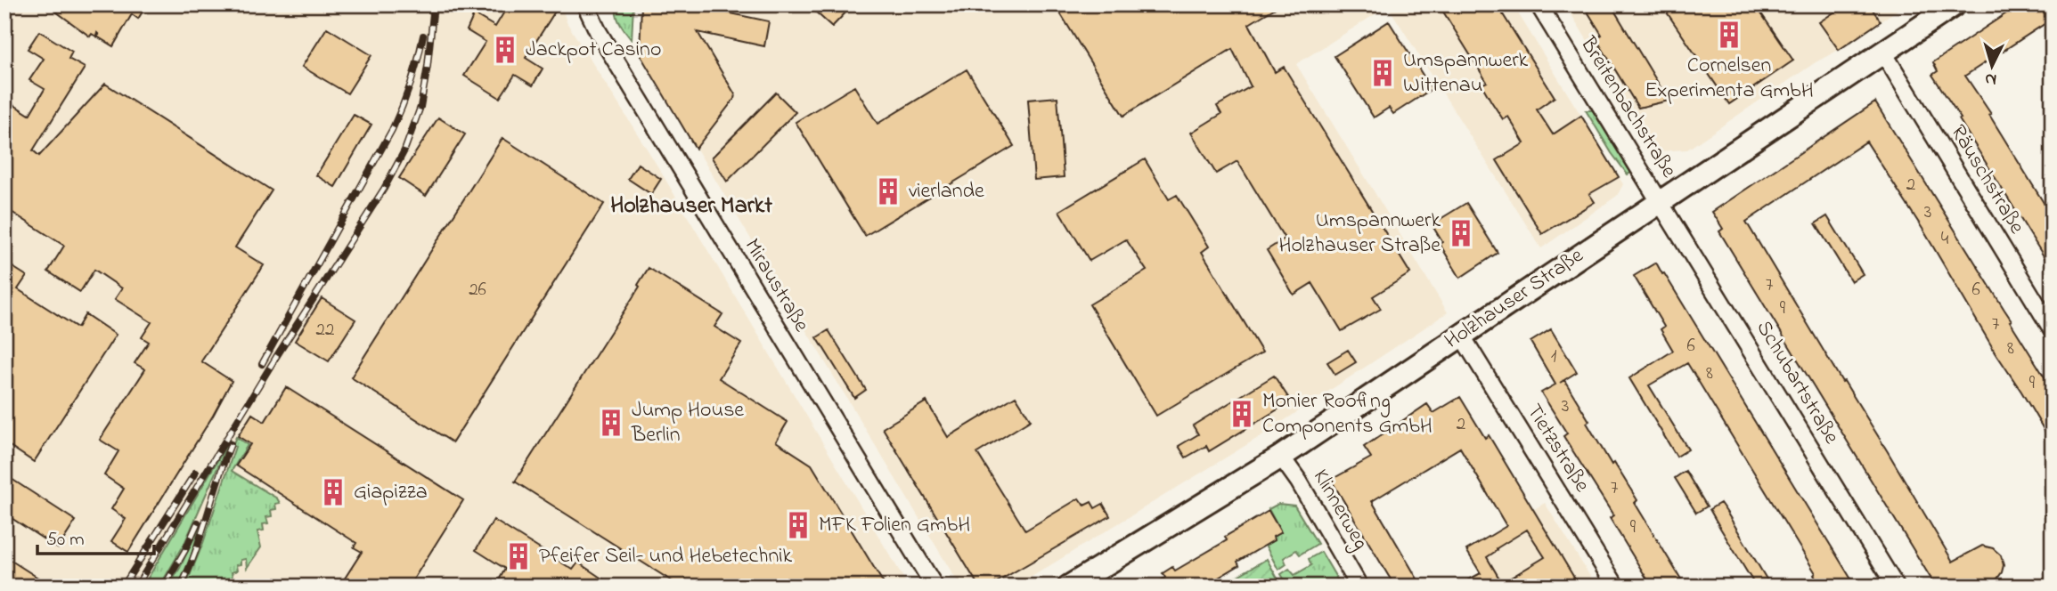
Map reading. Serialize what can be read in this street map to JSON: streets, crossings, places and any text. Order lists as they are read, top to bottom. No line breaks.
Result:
{"streets":{"main road":["Holzhauser Straße"],"street":["Breitenbachstraße","Räuschstraße","Miraustraße","Schubartstraße","Tietzstraße","Klinnerweg"]},"crossings":[["Breitenbachstraße","Holzhauser Straße"],["Breitenbachstraße","Schubartstraße"],["Räuschstraße","Holzhauser Straße"],["Holzhauser Straße","Schubartstraße"],["Holzhauser Straße","Tietzstraße"],["Holzhauser Straße","Klinnerweg"]],"districts":["Holzhauser Markt"],"places":{"building":["Cornelsen Experimenta GmbH","Jackpot Casino","Umspannwerk Wittenau","vierlande","Umspannwerk Holzhauser Straße","Monier Roofing Components GmbH","Jump House Berlin","Giapizza","MFK Folien GmbH","Pfeifer Seil- und Hebetechnik"]},"house_numbers":["2","3","4","7","26","6","9","7","22","6","8","1","8","9","3","2","7","9"],"scale_bar":"50 m","north":"bottom"}
